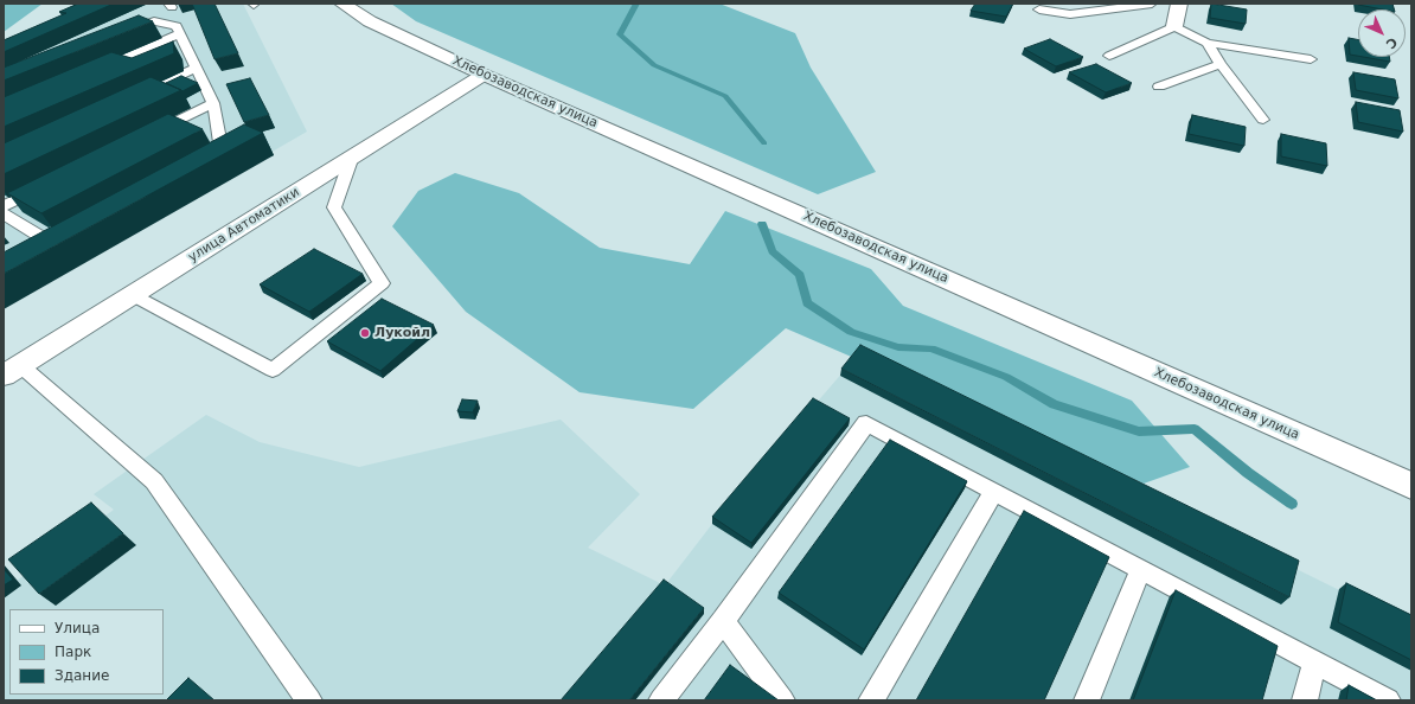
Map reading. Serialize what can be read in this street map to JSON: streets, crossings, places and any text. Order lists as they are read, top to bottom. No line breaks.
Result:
{"streets":{"main road":["Хлебозаводская улица","улица Автоматики"]},"crossings":[["Хлебозаводская улица","улица Автоматики"]],"places":["Лукойл"],"legend":["Улица","Парк","Здание"],"north":"bottom right"}
